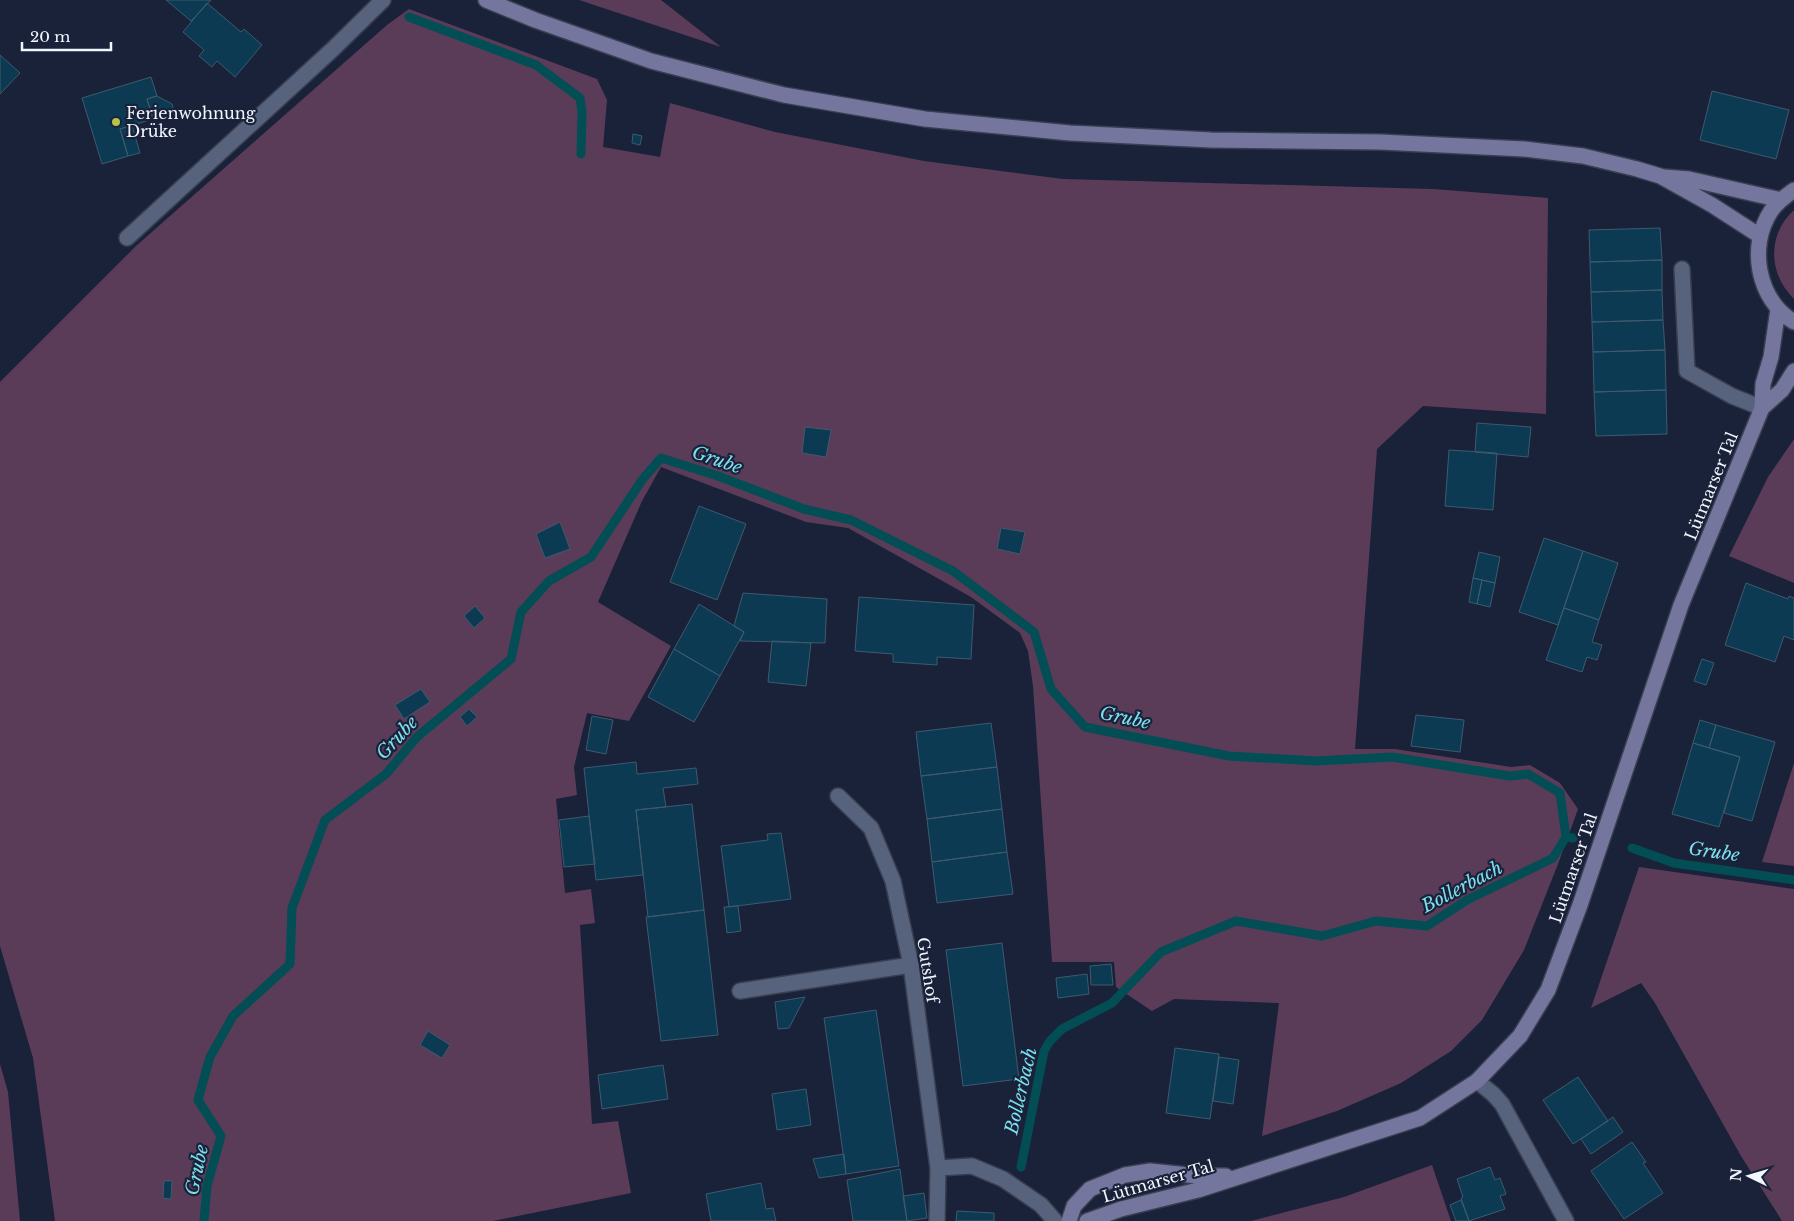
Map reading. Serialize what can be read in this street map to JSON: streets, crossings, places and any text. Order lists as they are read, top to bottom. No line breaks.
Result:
{"streets":{"main road":["Lütmarser Tal"],"street":["Gutshof"]},"water":["Grube","Bollerbach"],"places":["Ferienwohnung Drüke"],"scale_bar":"20 m","north":"left"}
